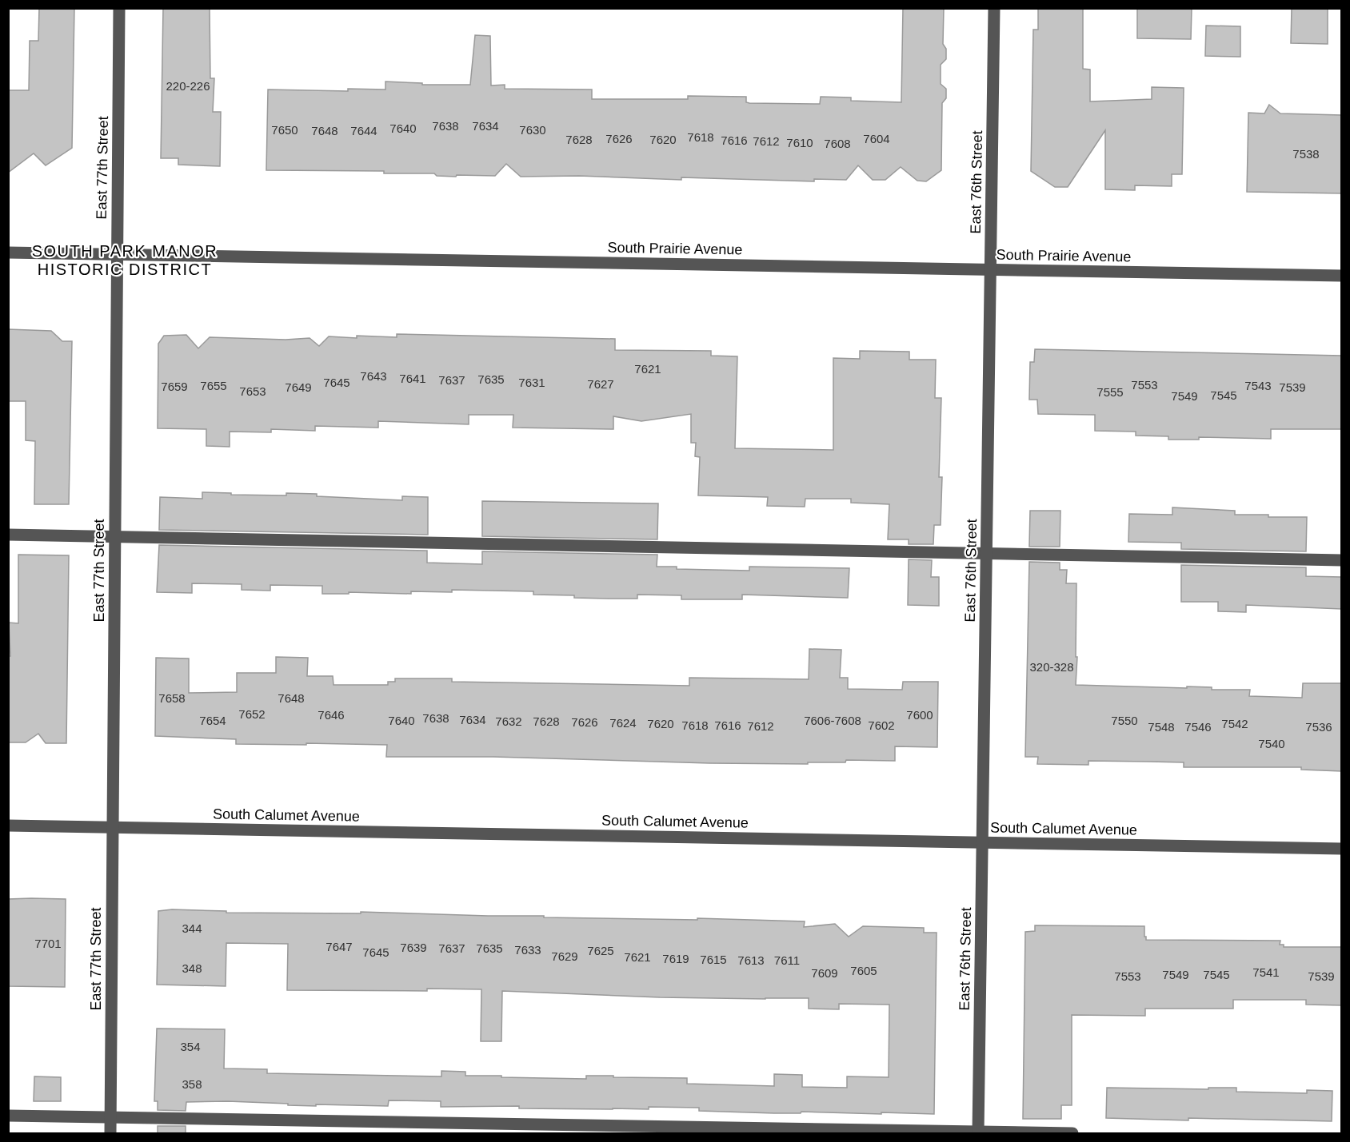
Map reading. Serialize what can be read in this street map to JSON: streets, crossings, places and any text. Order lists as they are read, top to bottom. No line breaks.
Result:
{"streets":{"street":["East 77th Street","East 76th Street","South Prairie Avenue","South Calumet Avenue"]},"crossings":[["East 77th Street","South Prairie Avenue"],["East 77th Street","South Calumet Avenue"],["East 76th Street","South Prairie Avenue"],["East 76th Street","South Calumet Avenue"]],"districts":["SOUTH PARK MANOR HISTORIC DISTRICT"],"house_numbers":["220-226","7638","7634","7640","7650","7630","7648","7644","7618","7626","7604","7628","7620","7616","7612","7610","7608","7538","7621","7643","7641","7635","7637","7645","7631","7627","7553","7655","7543","7659","7649","7539","7653","7555","7545","7549","320-328","7658","7648","7652","7646","7600","7638","7634","7654","7640","7606-7608","7550","7632","7628","7626","7624","7620","7542","7618","7616","7602","7612","7548","7546","7536","7540","344","7701","7647","7639","7637","7635","7633","7625","7645","7629","7621","7619","7615","7613","7611","348","7605","7541","7609","7549","7545","7553","7539","354","358"]}
